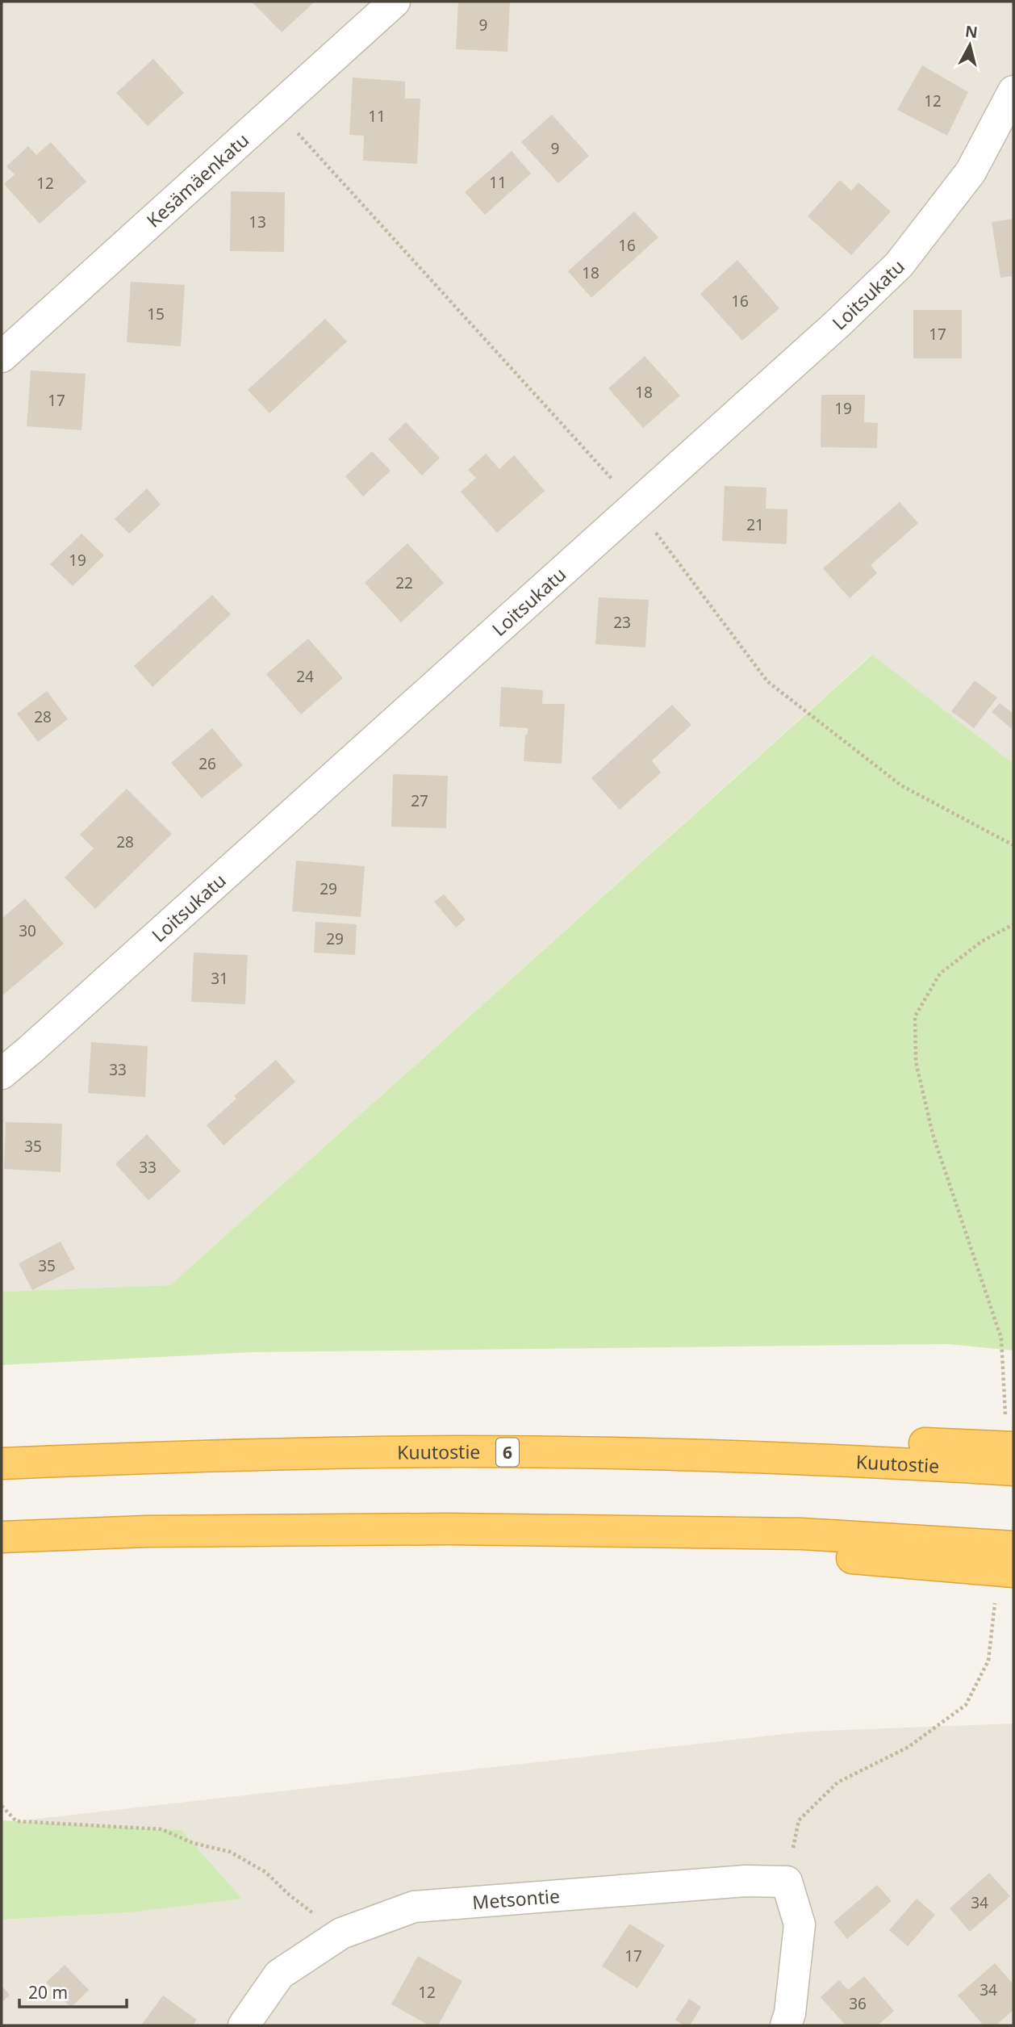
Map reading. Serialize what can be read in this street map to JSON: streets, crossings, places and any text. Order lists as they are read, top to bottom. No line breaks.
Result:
{"streets":{"highway":["Kuutostie","6"],"street":["Kesämäenkatu","Loitsukatu","Metsontie"]},"house_numbers":["9","12","11","9","11","12","13","16","18","16","15","17","18","17","19","21","19","22","23","24","28","26","27","28","29","30","29","31","33","35","33","35","34","17","34","12","36"],"scale_bar":"20 m","north":"top"}
